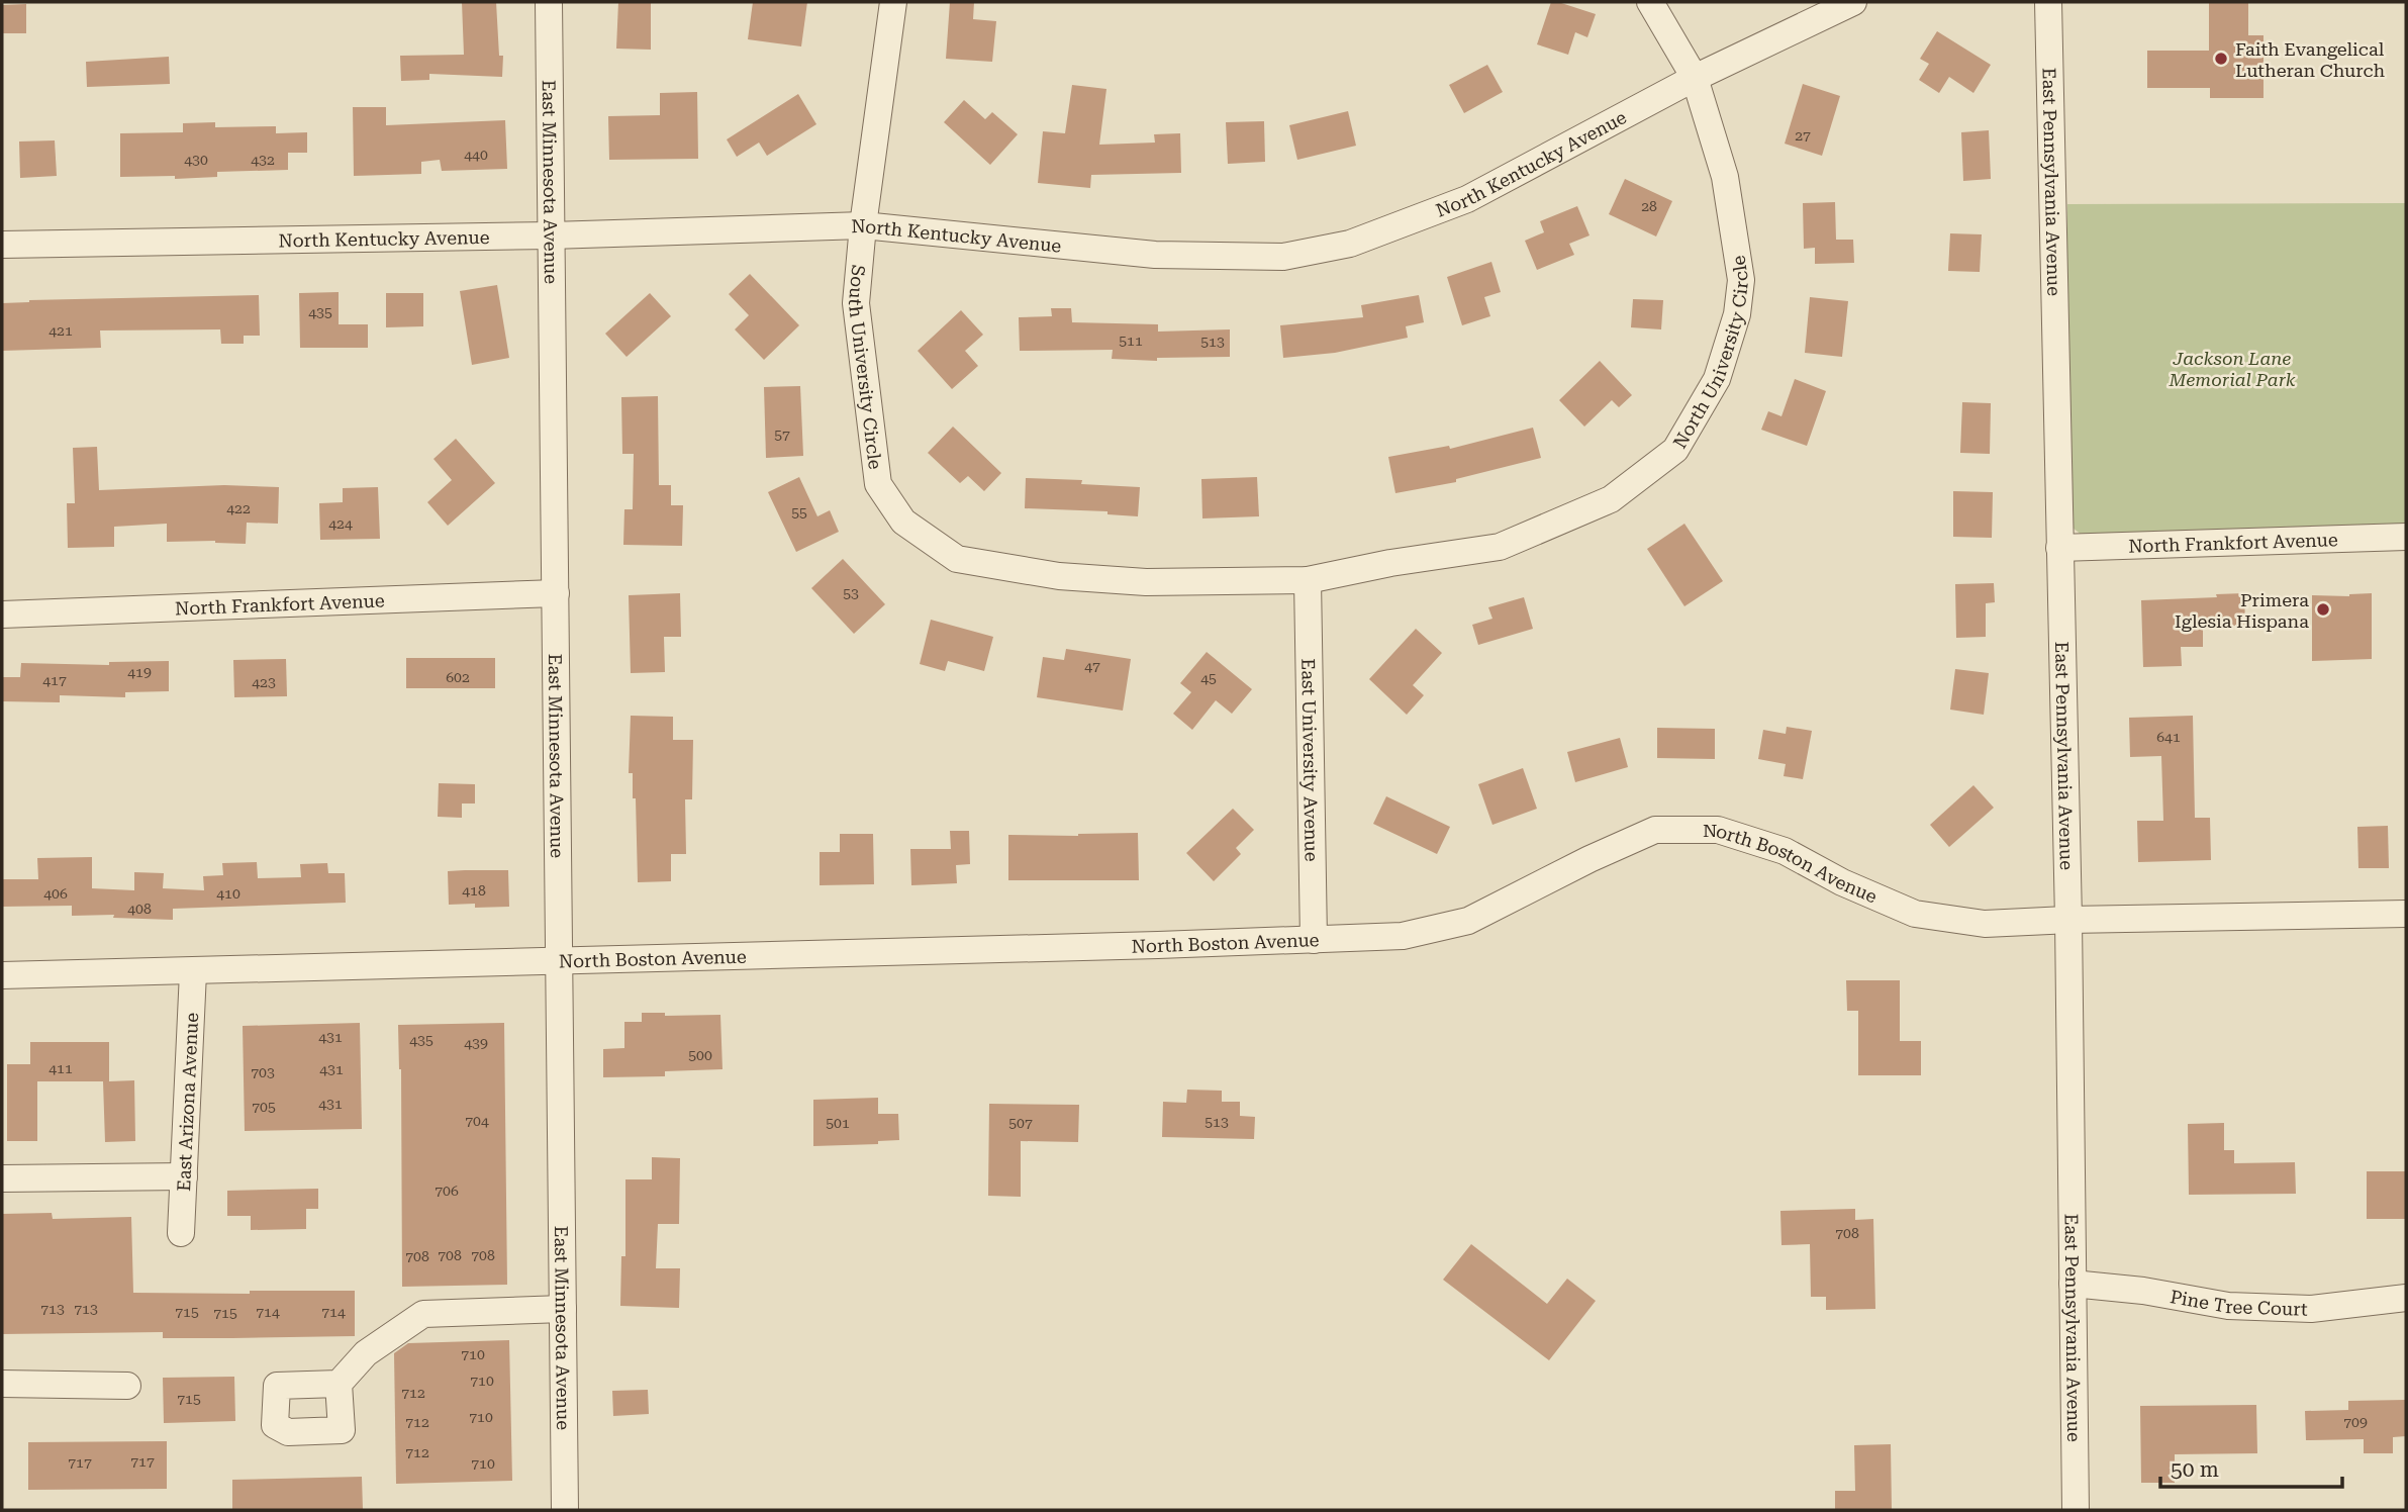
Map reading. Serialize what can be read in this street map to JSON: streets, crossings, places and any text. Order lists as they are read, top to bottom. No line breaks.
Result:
{"streets":{"street":["North Kentucky Avenue","East Minnesota Avenue","East Pennsylvania Avenue","North University Circle","South University Circle","North Frankfort Avenue","East University Avenue","North Boston Avenue","East Arizona Avenue","Pine Tree Court"]},"crossings":[["North Kentucky Avenue","East Minnesota Avenue"],["North Kentucky Avenue","North University Circle"],["North Kentucky Avenue","South University Circle"],["East Minnesota Avenue","North Frankfort Avenue"],["East Minnesota Avenue","North Boston Avenue"],["East Pennsylvania Avenue","North Frankfort Avenue"],["East Pennsylvania Avenue","North Boston Avenue"],["East Pennsylvania Avenue","Pine Tree Court"],["North University Circle","South University Circle"],["North University Circle","East University Avenue"],["South University Circle","East University Avenue"],["East University Avenue","North Boston Avenue"],["North Boston Avenue","East Arizona Avenue"]],"parks":["Jackson Lane Memorial Park"],"places":["Faith Evangelical Lutheran Church","Primera Iglesia Hispana"],"house_numbers":["27","440","430","432","28","435","421","511","513","57","422","55","424","53","47","419","602","45","417","423","641","418","406","410","408","431","435","439","500","411","431","703","431","705","704","513","501","507","706","708","708","708","708","713","713","715","714","714","715","710","710","712","715","710","712","709","712","717","717","710"],"scale_bar":"50 m"}
